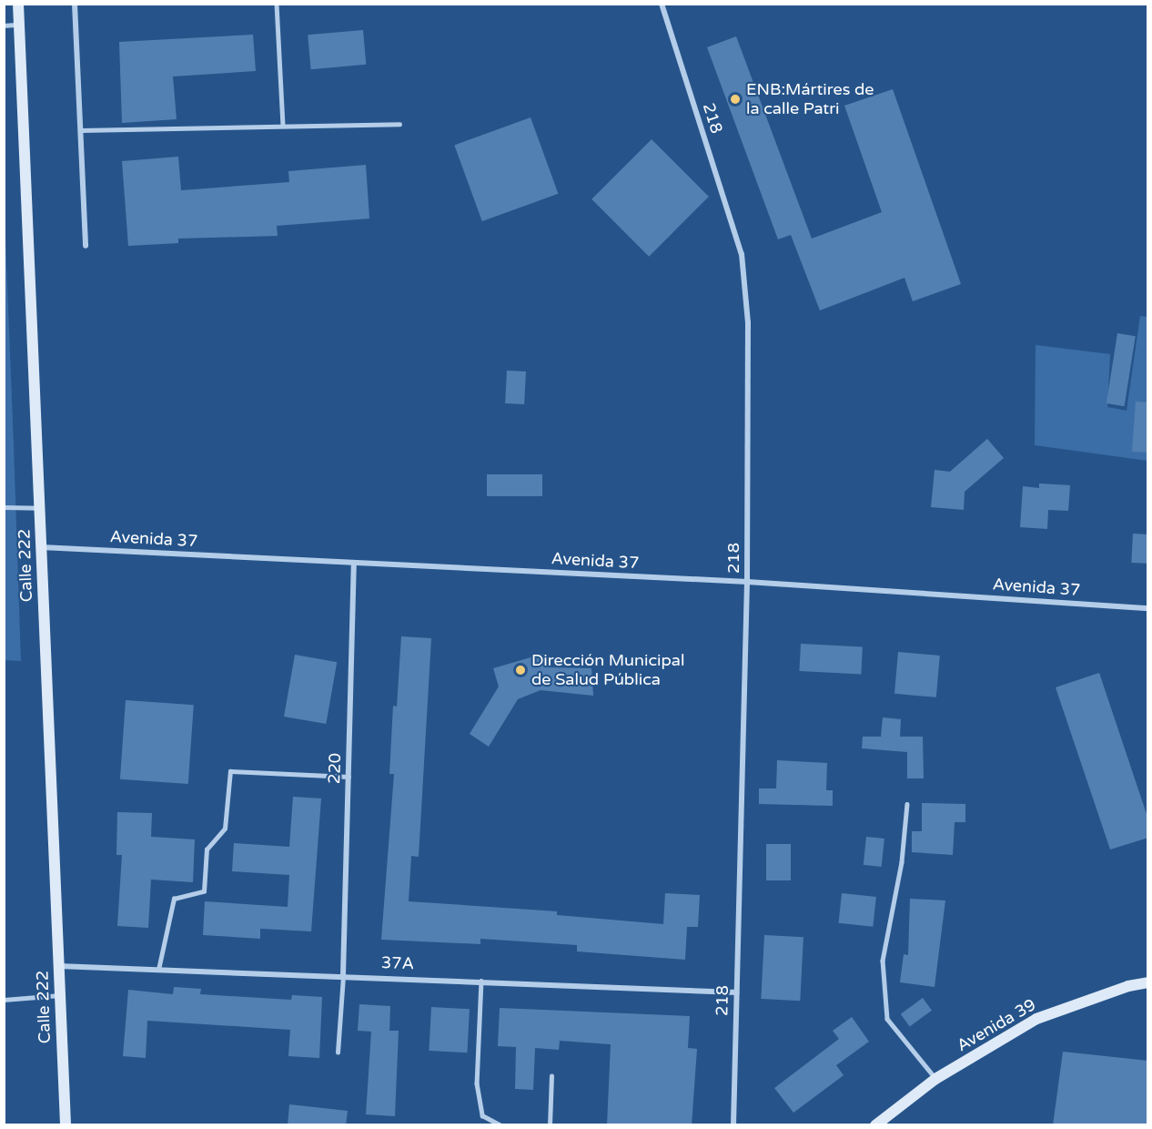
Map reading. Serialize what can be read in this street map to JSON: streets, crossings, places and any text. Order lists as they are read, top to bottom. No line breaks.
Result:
{"streets":{"main road":["Calle 222","Avenida 39"],"street":["218","Avenida 37","220","37A"]},"crossings":[["218","Avenida 37"],["218","37A"],["Avenida 37","Calle 222"],["Avenida 37","220"],["Calle 222","37A"],["220","37A"]],"places":["ENB:Mártires de la calle Patri","Dirección Municipal de Salud Pública"]}
